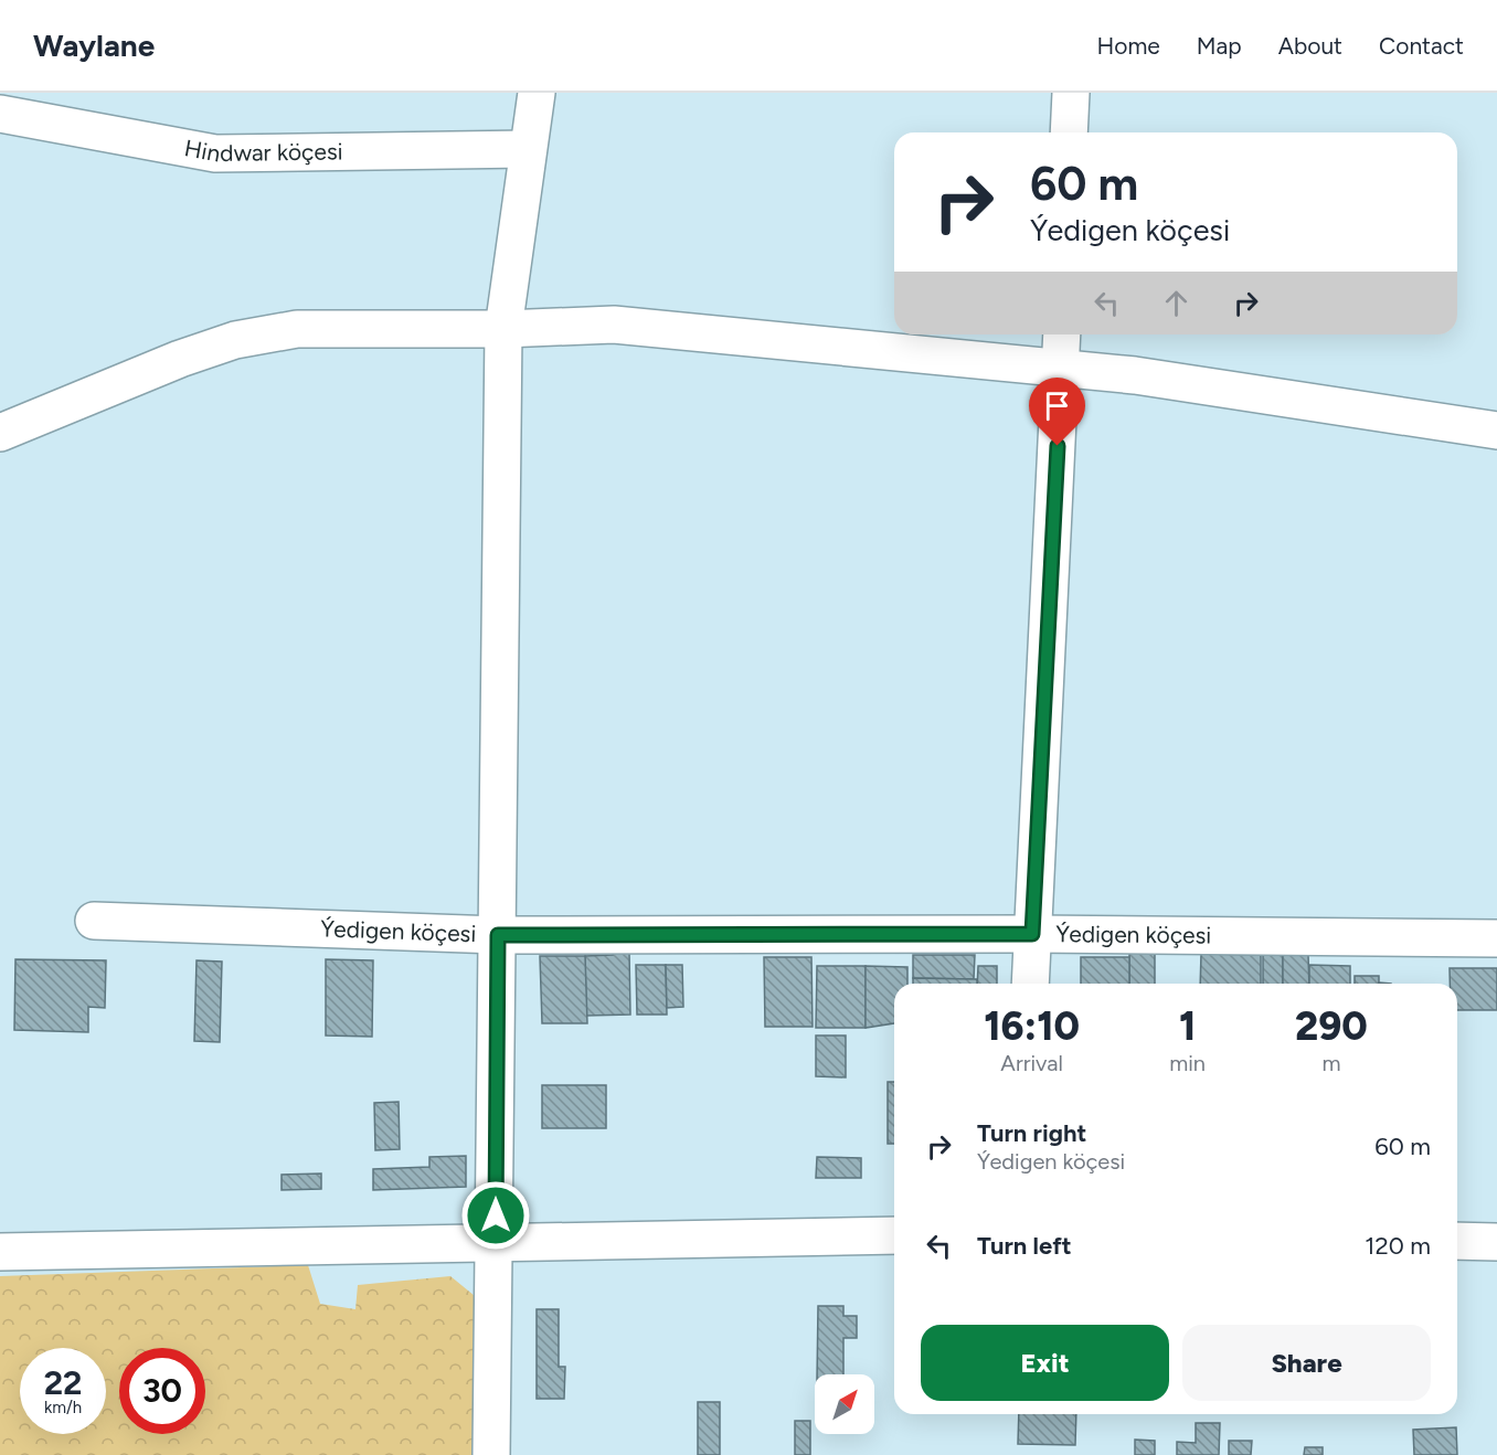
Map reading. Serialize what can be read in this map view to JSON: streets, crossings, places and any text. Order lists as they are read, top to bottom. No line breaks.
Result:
{"streets":{"street":["Hindwar köçesi","Ýedigen köçesi"]},"north":"top right","page":{"header":"Waylane","nav":["Home","Map","About","Contact"],"turn":["60 m","Ýedigen köçesi"],"eta":["16:10","Arrival","1","min","290","m"],"list":[{"name":"Turn right","note":"Ýedigen köçesi","value":"60 m"},{"name":"Turn left","value":"120 m"}],"buttons":["Exit","Share"],"speed":"22 km/h","limit":"30"}}
